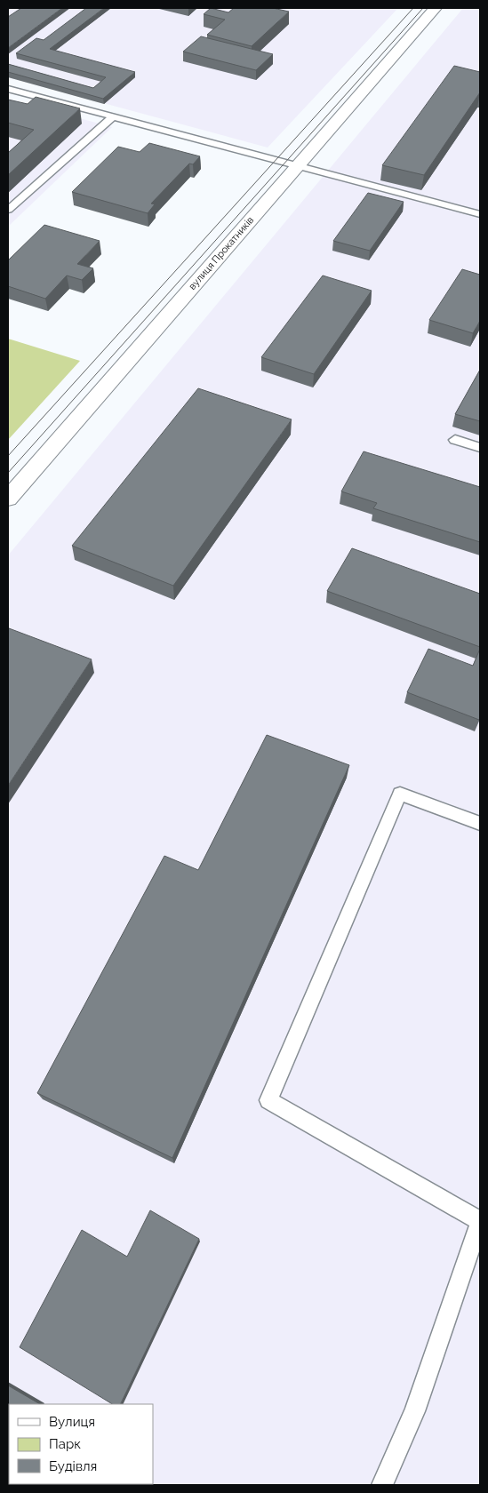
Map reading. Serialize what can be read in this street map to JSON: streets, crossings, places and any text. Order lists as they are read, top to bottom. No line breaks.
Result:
{"streets":{"street":["вулиця Прокатників"]},"legend":["Вулиця","Парк","Будівля"]}
